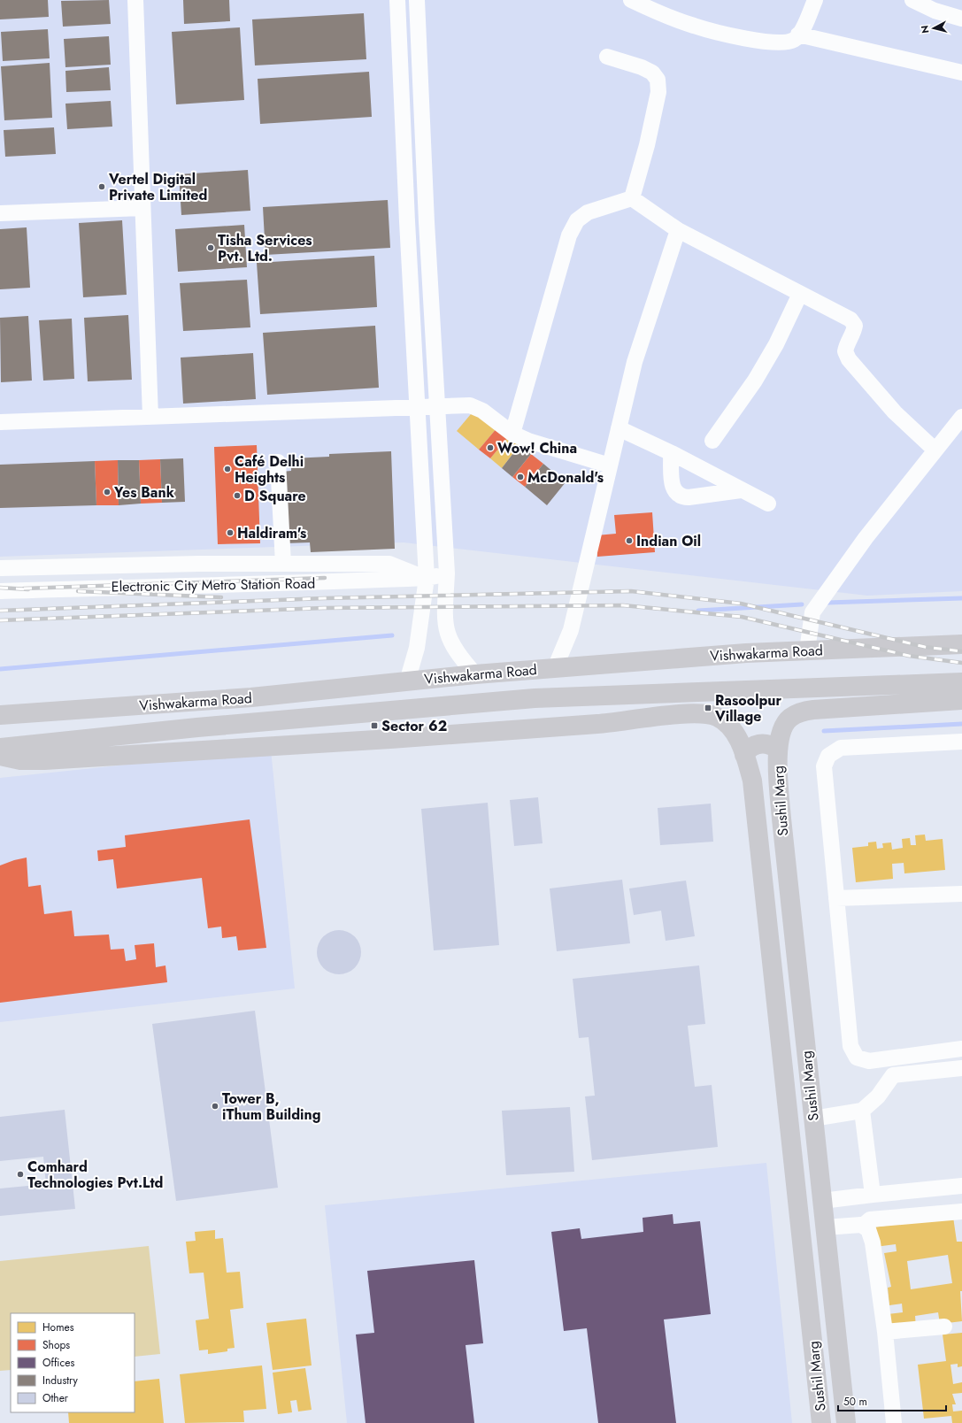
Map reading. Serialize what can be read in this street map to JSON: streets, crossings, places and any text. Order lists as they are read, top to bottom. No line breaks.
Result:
{"streets":{"street":["Electronic City Metro Station Road","Vishwakarma Road","Sushil Marg"]},"places":{"other":["Vertel Digital Private Limited","Tisha Services Pvt. Ltd.","Wow! China","Café Delhi Heights","McDonald's","Yes Bank","D Square","Haldiram's","Indian Oil","Tower B, iThum Building","Comhard Technologies Pvt.Ltd"],"transit":["Rasoolpur Village","Sector 62"]},"legend":["Homes","Shops","Offices","Industry","Other"],"scale_bar":"50 m","north":"left"}
